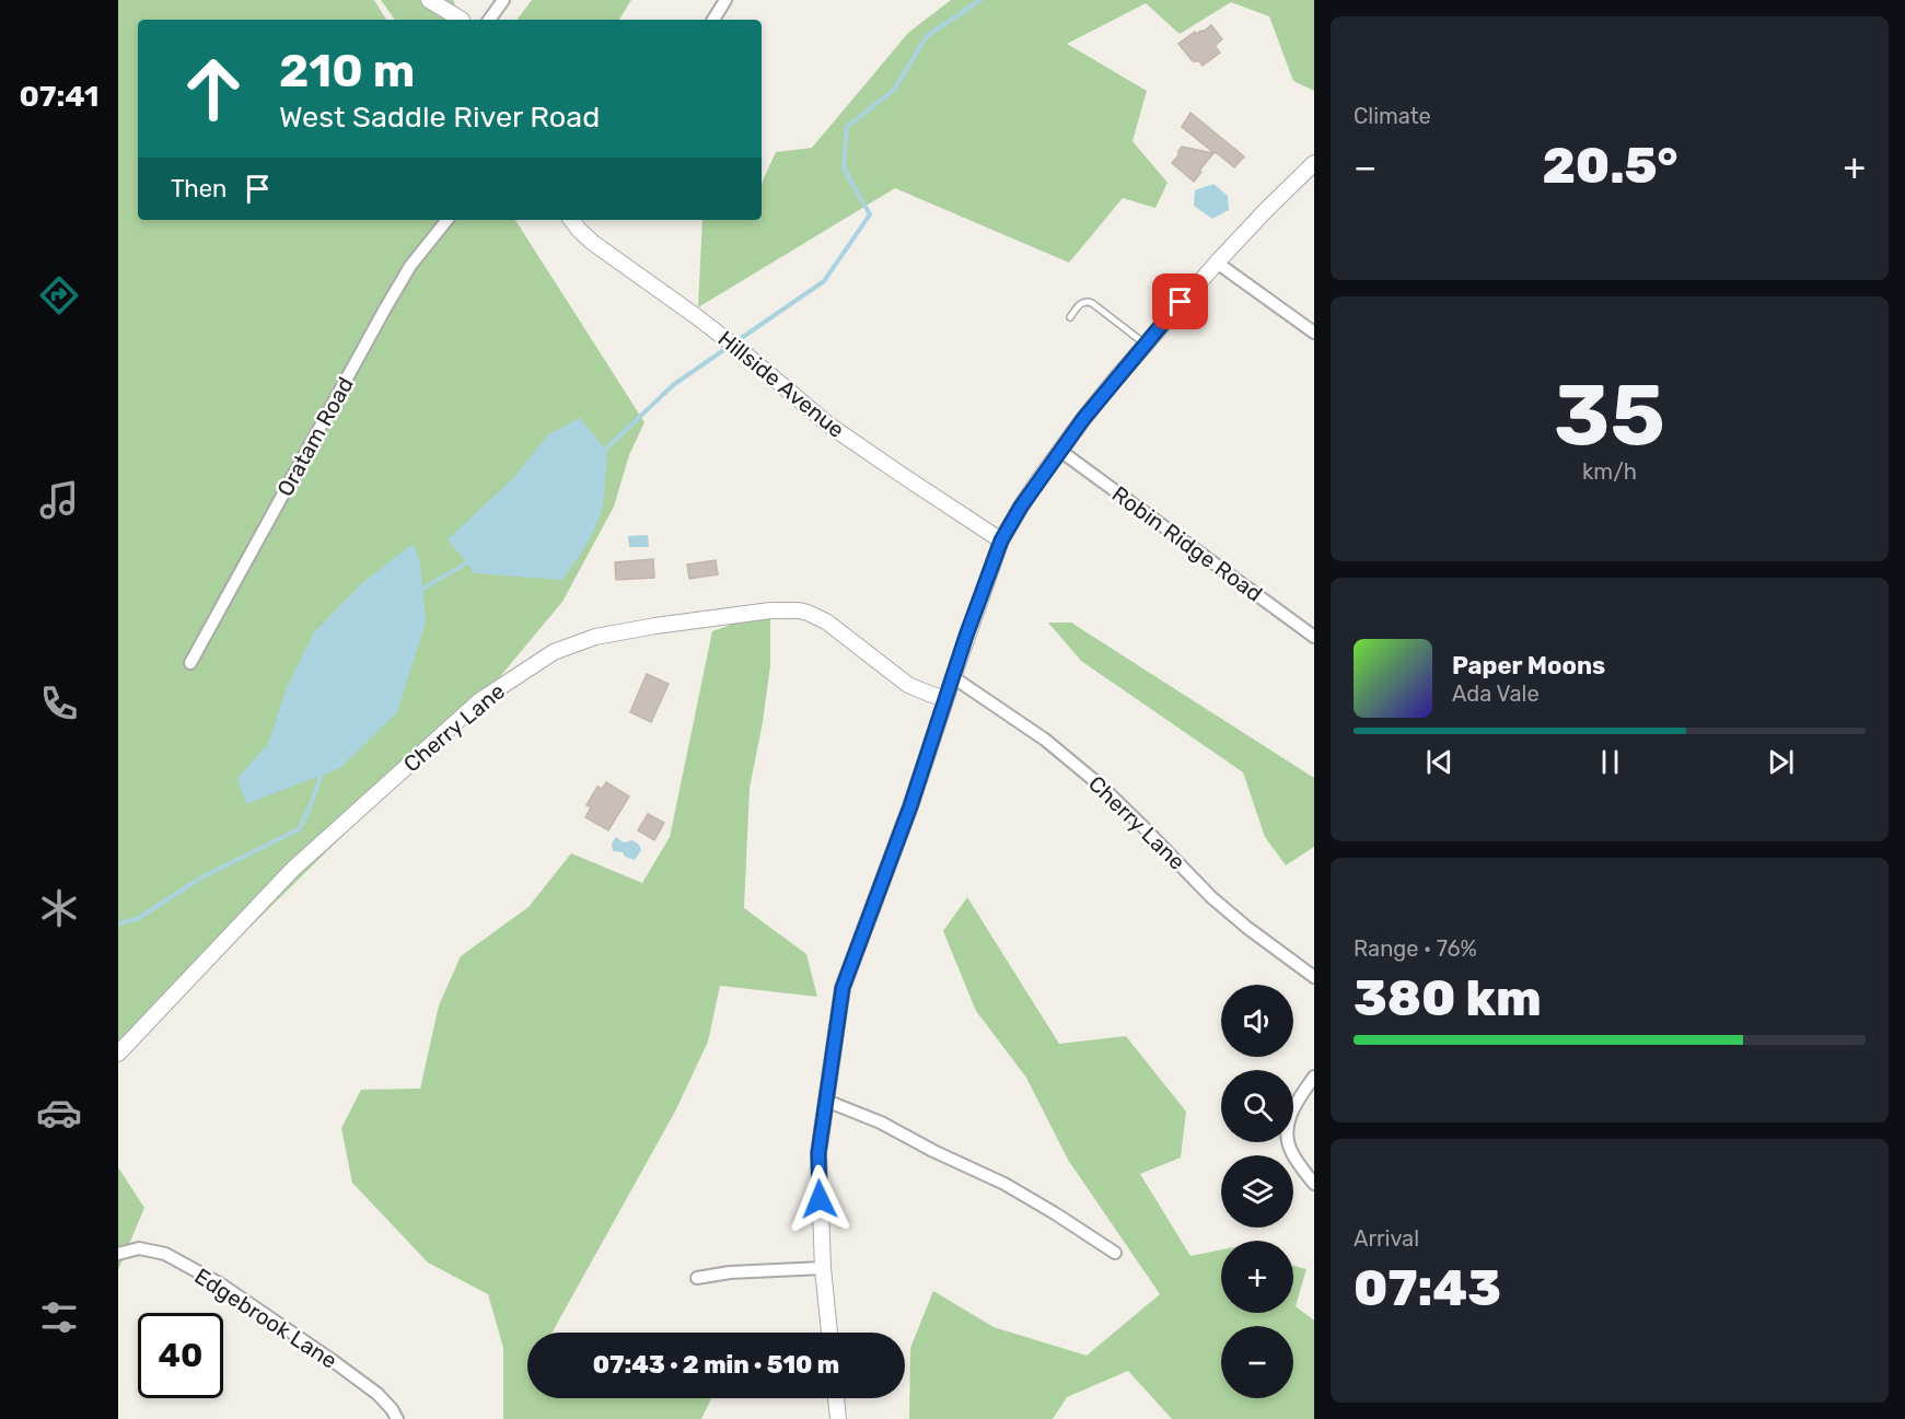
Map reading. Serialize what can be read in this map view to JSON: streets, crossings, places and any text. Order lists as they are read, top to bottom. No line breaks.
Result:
{"streets":{"street":["Hillside Avenue","Oratam Road","Robin Ridge Road","Cherry Lane","Edgebrook Lane"]},"page":{"tabs":"07:41","tile":["Climate",["35","km/h"],["Range · 76%","380 km"],["Arrival","07:43"]],"turn":["210 m","West Saddle River Road"],"heat":["−","20.5°","+"],"then":"Then","song":["Paper Moons","Ada Vale"],"map_buttons":["+","−"],"limit":"40","trip":"07:43 · 2 min · 510 m"}}
